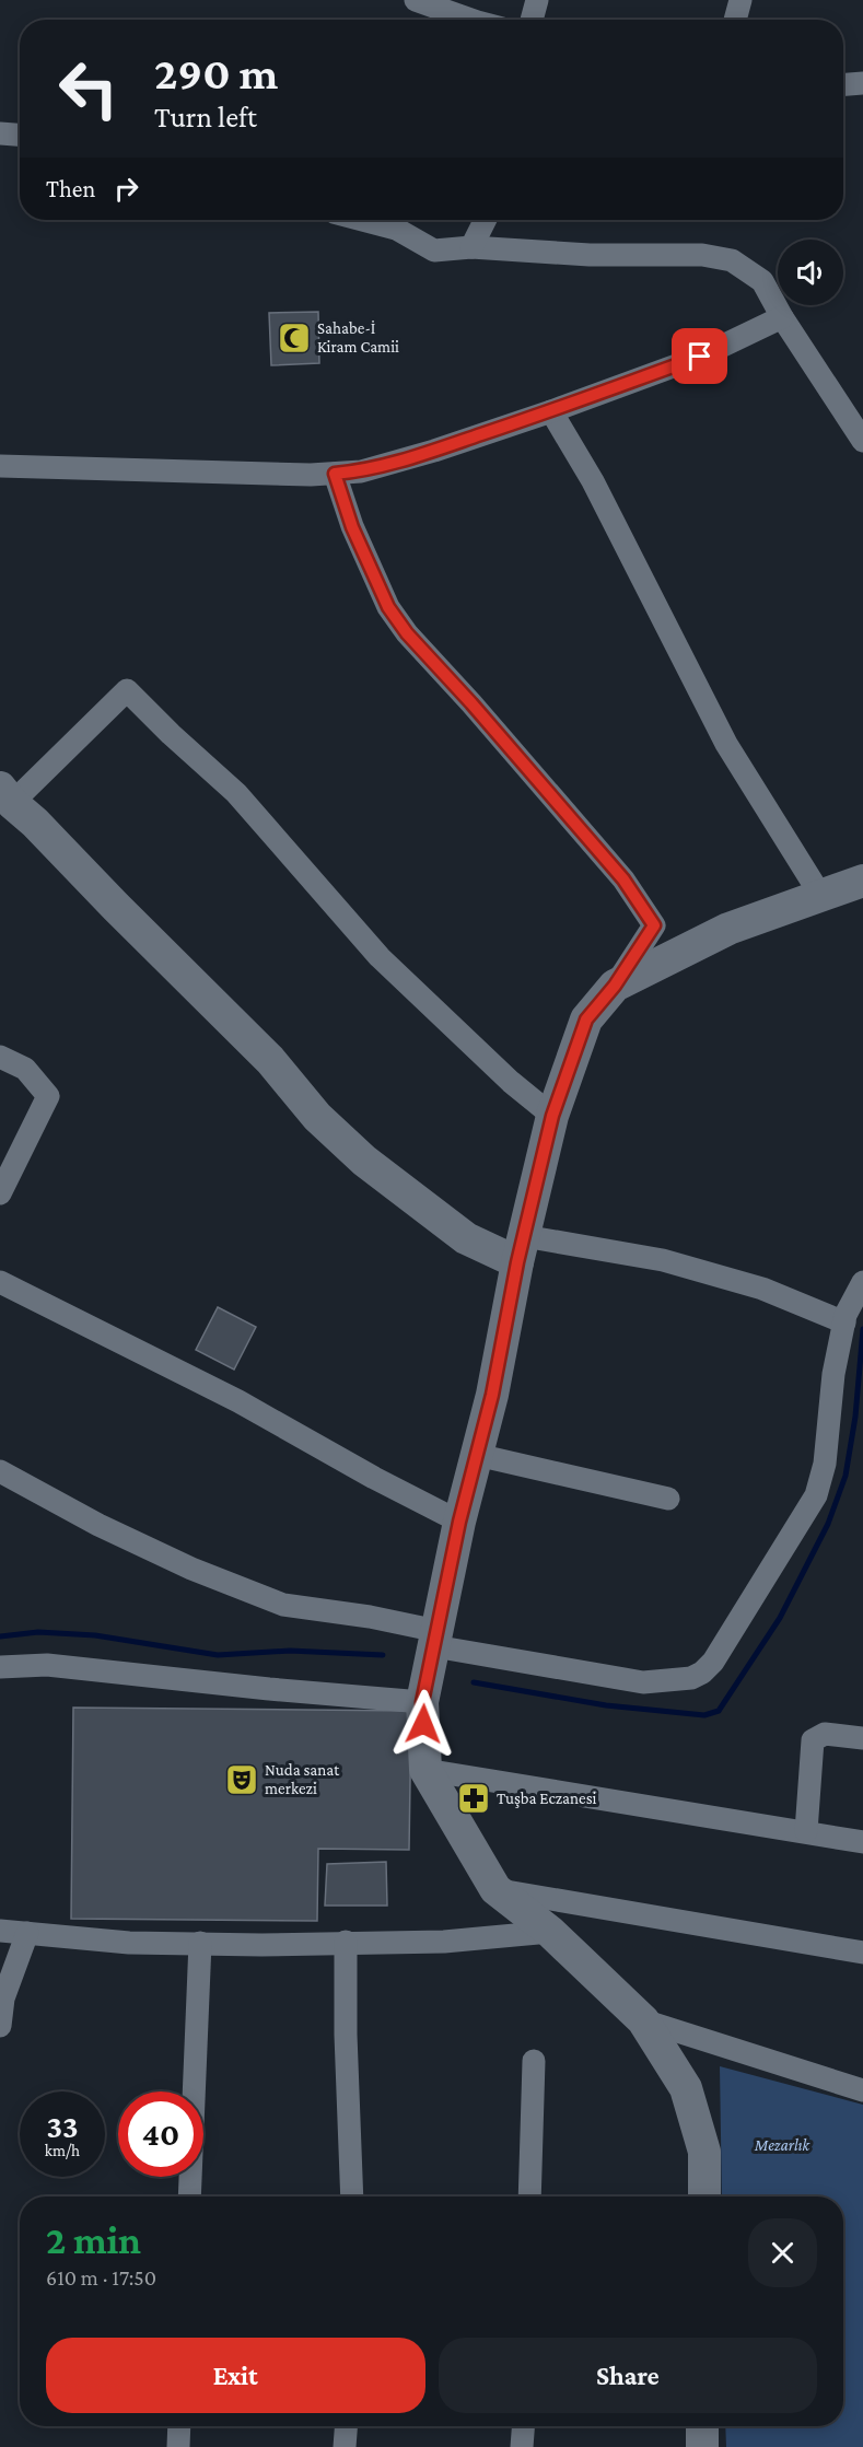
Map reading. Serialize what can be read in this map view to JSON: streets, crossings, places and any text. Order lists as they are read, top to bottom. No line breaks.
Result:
{"parks":["Mezarlık"],"places":{"mosque":["Sahabe-İ Kiram Camii"],"theatre":["Nuda sanat merkezi"],"pharmacy":["Tuşba Eczanesi"]},"page":{"turn":["290 m","Turn left"],"then":"Then","speed":"33 km/h","limit":"40","heading":["2 min","610 m · 17:50"],"buttons":["Exit","Share"]}}
